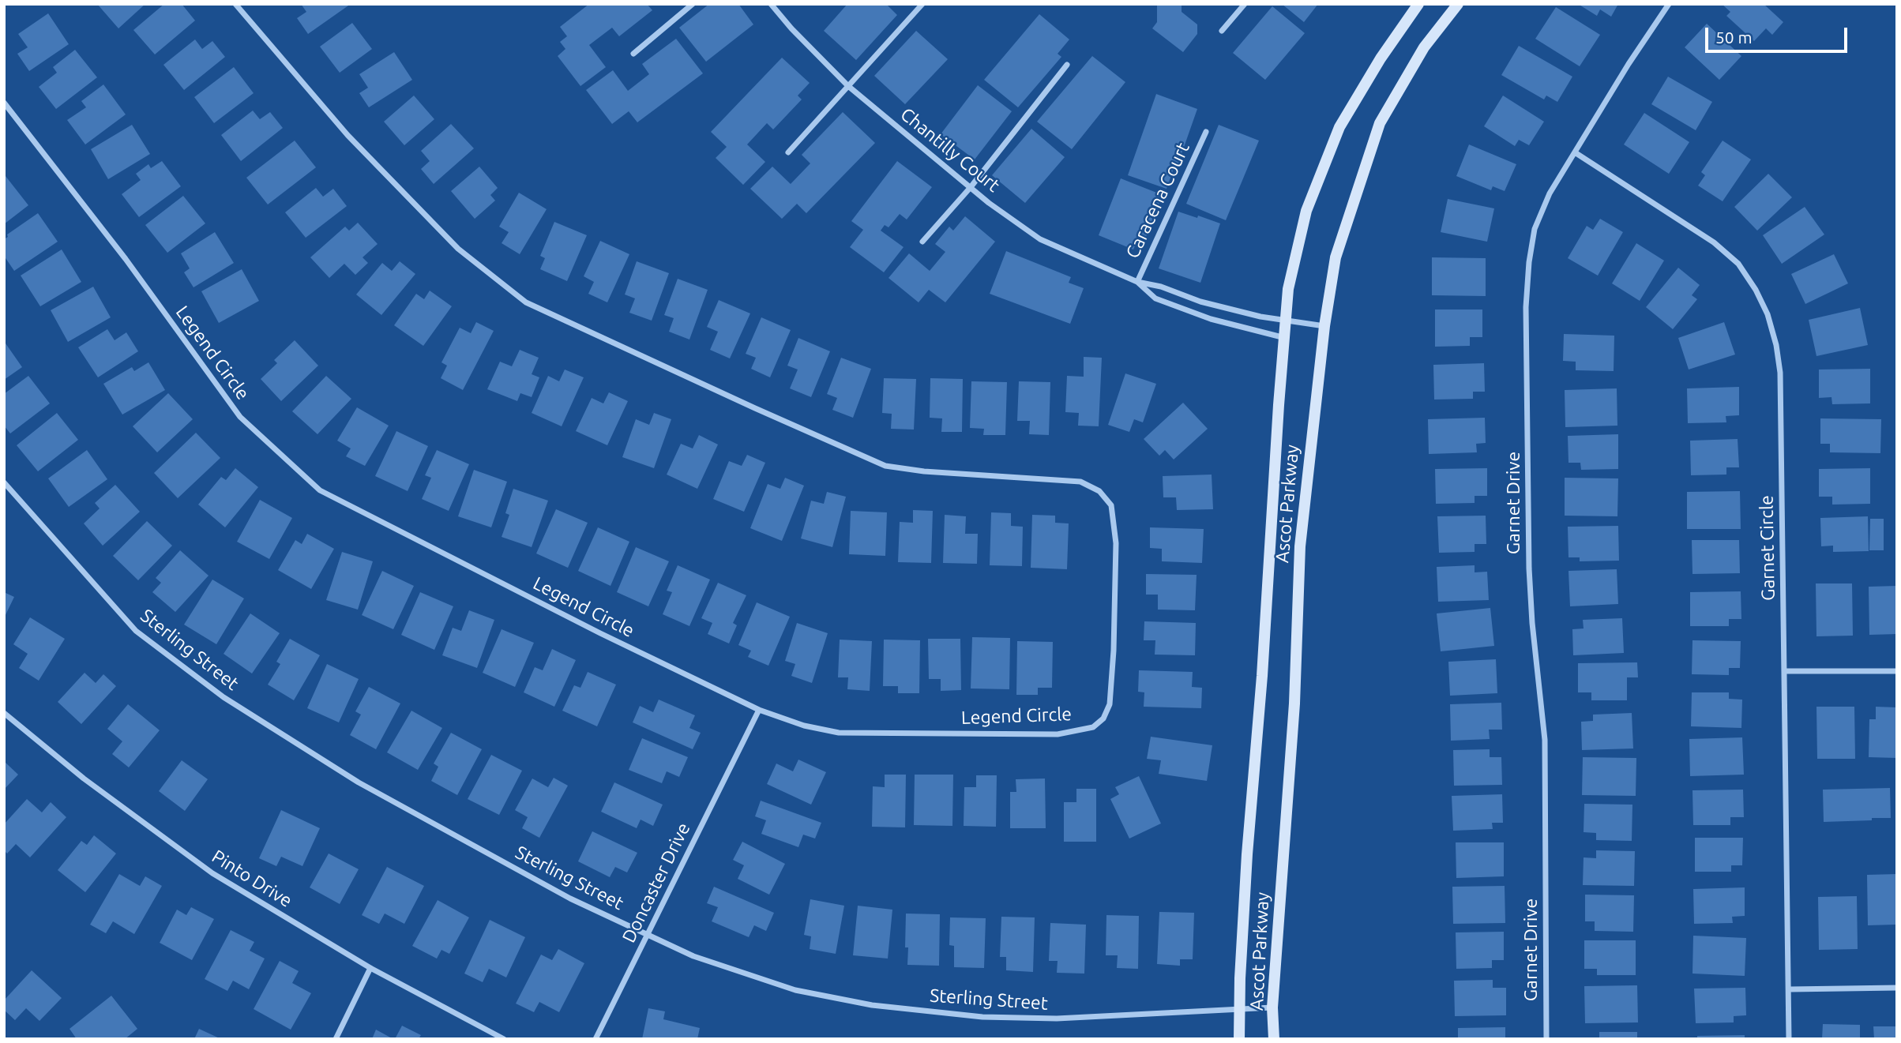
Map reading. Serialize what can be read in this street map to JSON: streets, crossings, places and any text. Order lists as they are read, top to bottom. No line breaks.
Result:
{"streets":{"main road":["Ascot Parkway"],"street":["Chantilly Court","Caracena Court","Legend Circle","Garnet Drive","Garnet Circle","Sterling Street","Pinto Drive","Doncaster Drive"]},"crossings":[["Chantilly Court","Caracena Court"],["Chantilly Court","Ascot Parkway"],["Legend Circle","Doncaster Drive"],["Garnet Drive","Garnet Circle"],["Ascot Parkway","Sterling Street"],["Sterling Street","Doncaster Drive"]],"scale_bar":"50 m"}
